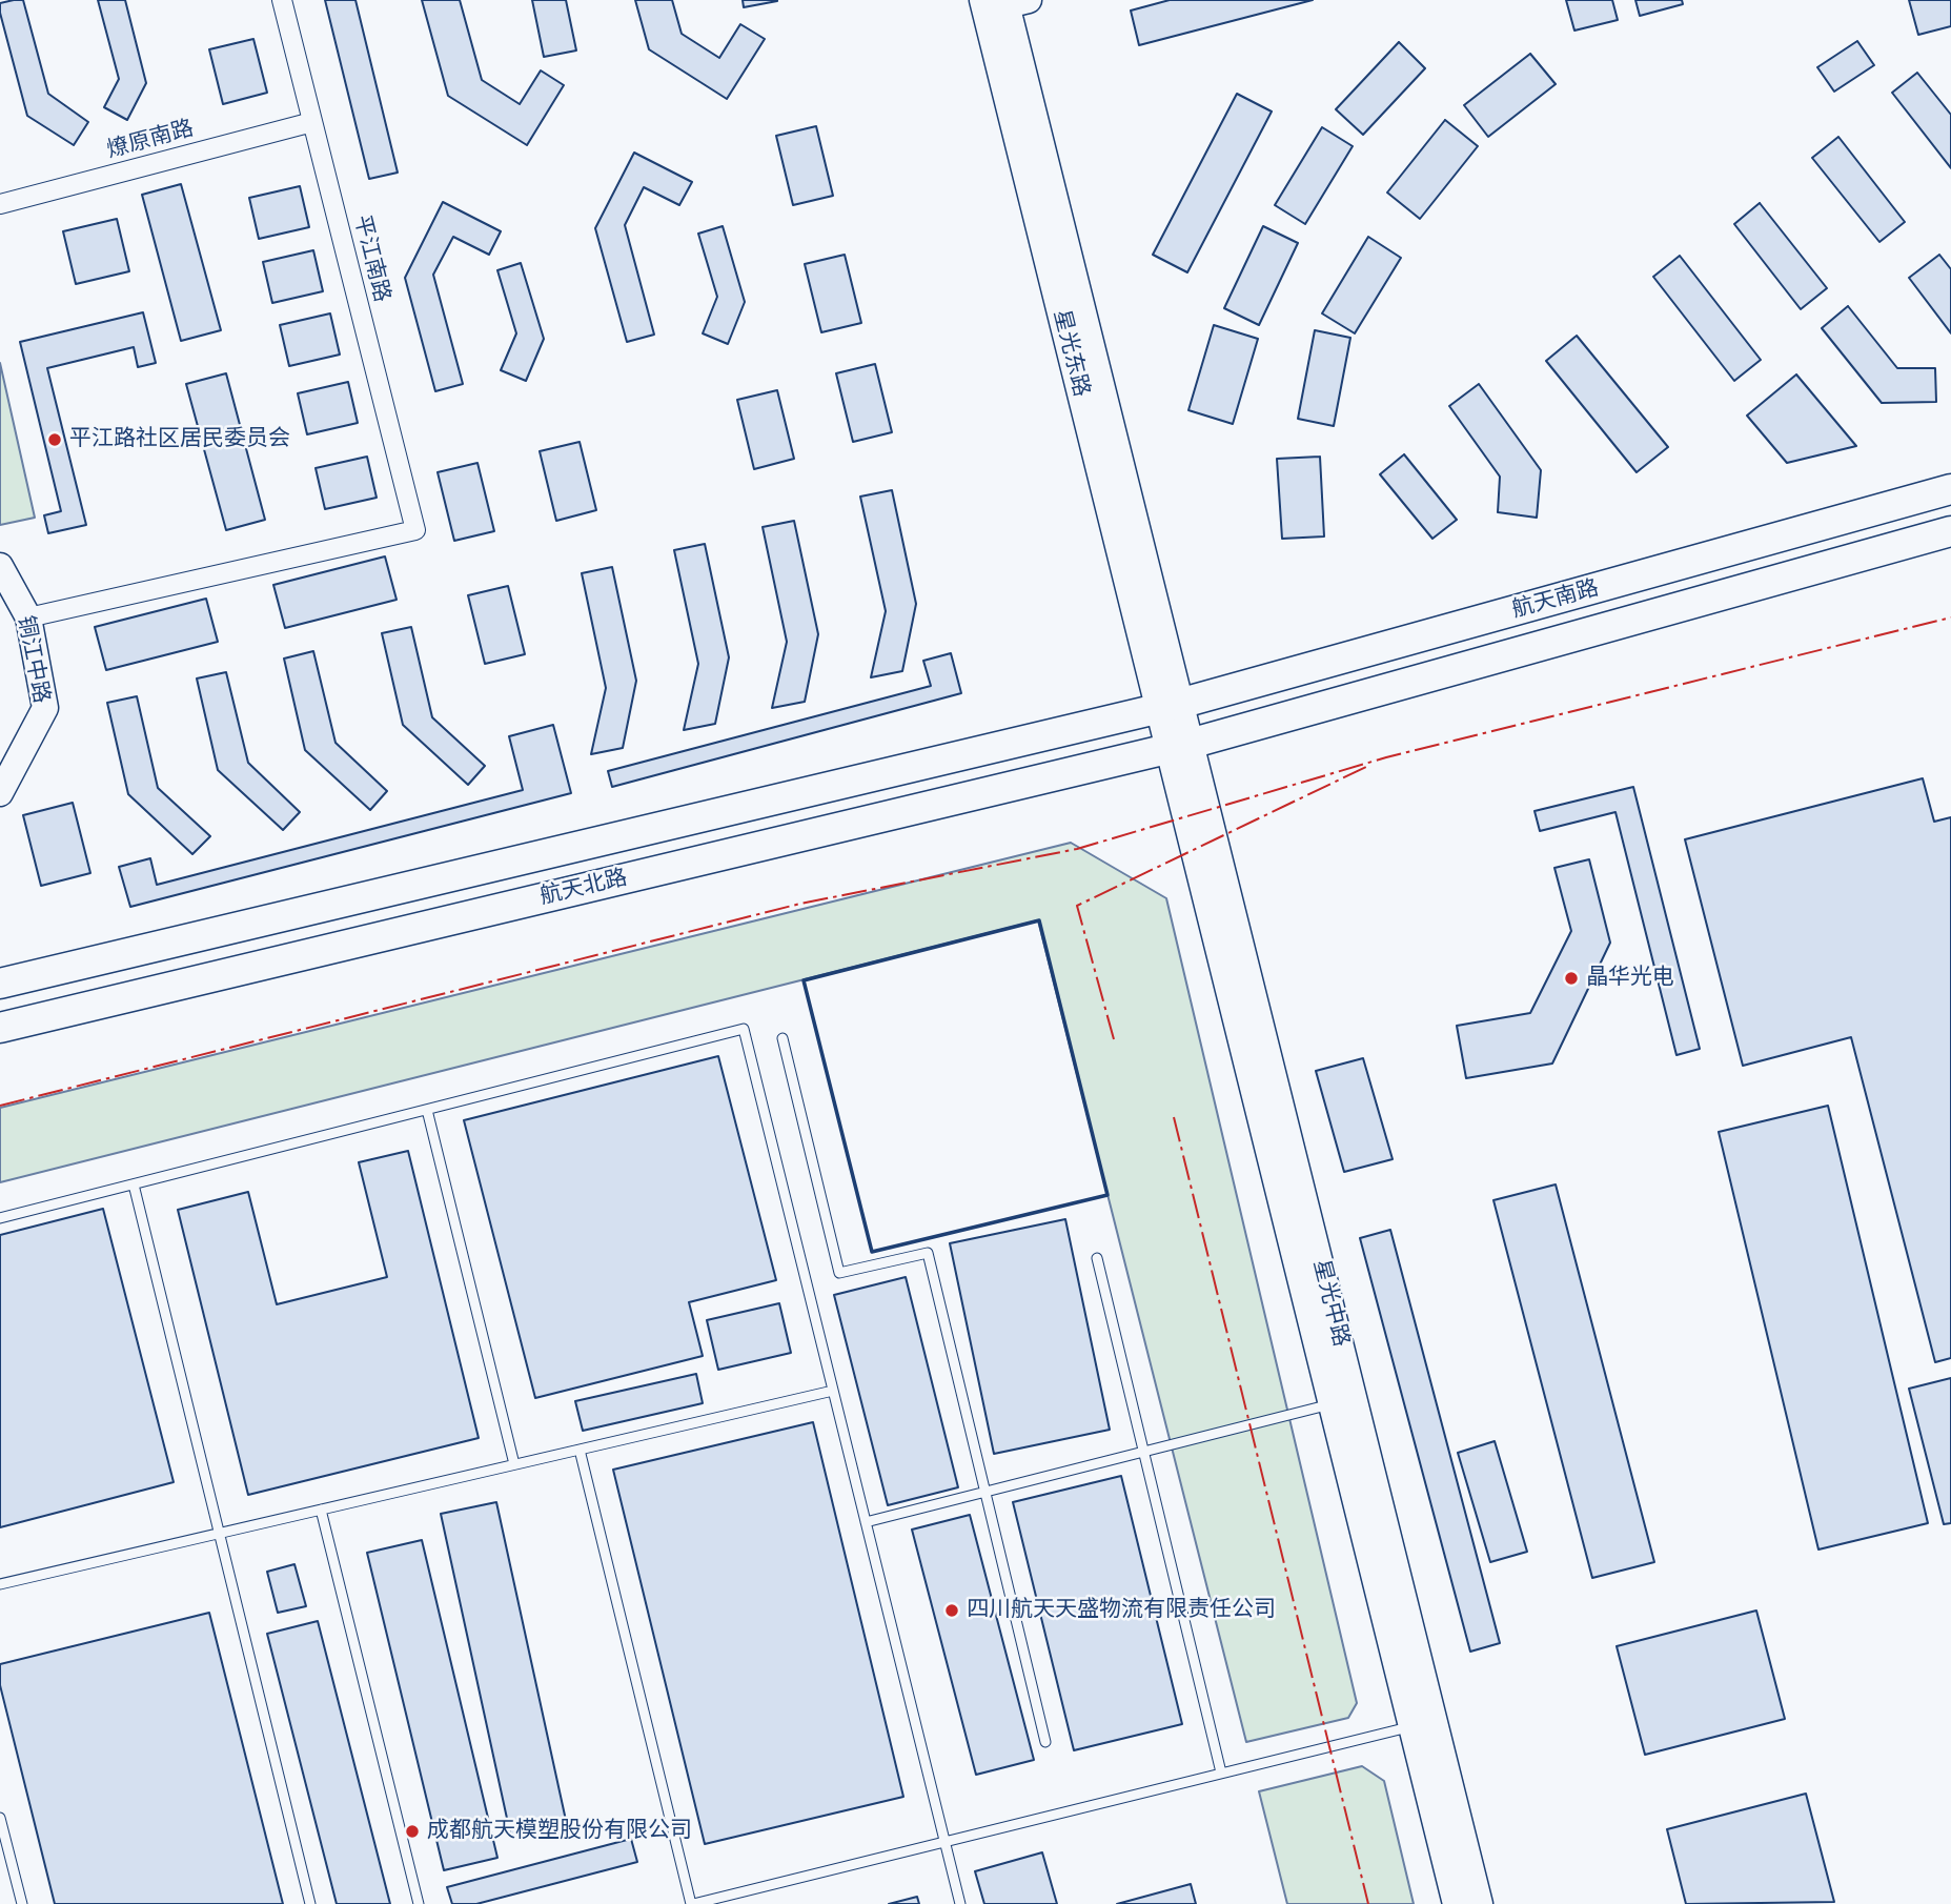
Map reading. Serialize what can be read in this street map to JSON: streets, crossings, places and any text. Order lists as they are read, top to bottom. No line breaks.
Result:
{"streets":{"main road":["星光东路","航天南路","铜江中路","航天北路","星光中路"],"street":["燎原南路","平江南路"]},"crossings":[["燎原南路","平江南路"],["平江南路","铜江中路"],["星光东路","航天南路"],["星光东路","航天北路"],["星光东路","星光中路"],["航天南路","航天北路"],["航天南路","星光中路"],["航天北路","星光中路"]],"places":["平江路社区居民委员会","晶华光电","四川航天天盛物流有限责任公司","成都航天模塑股份有限公司"]}
